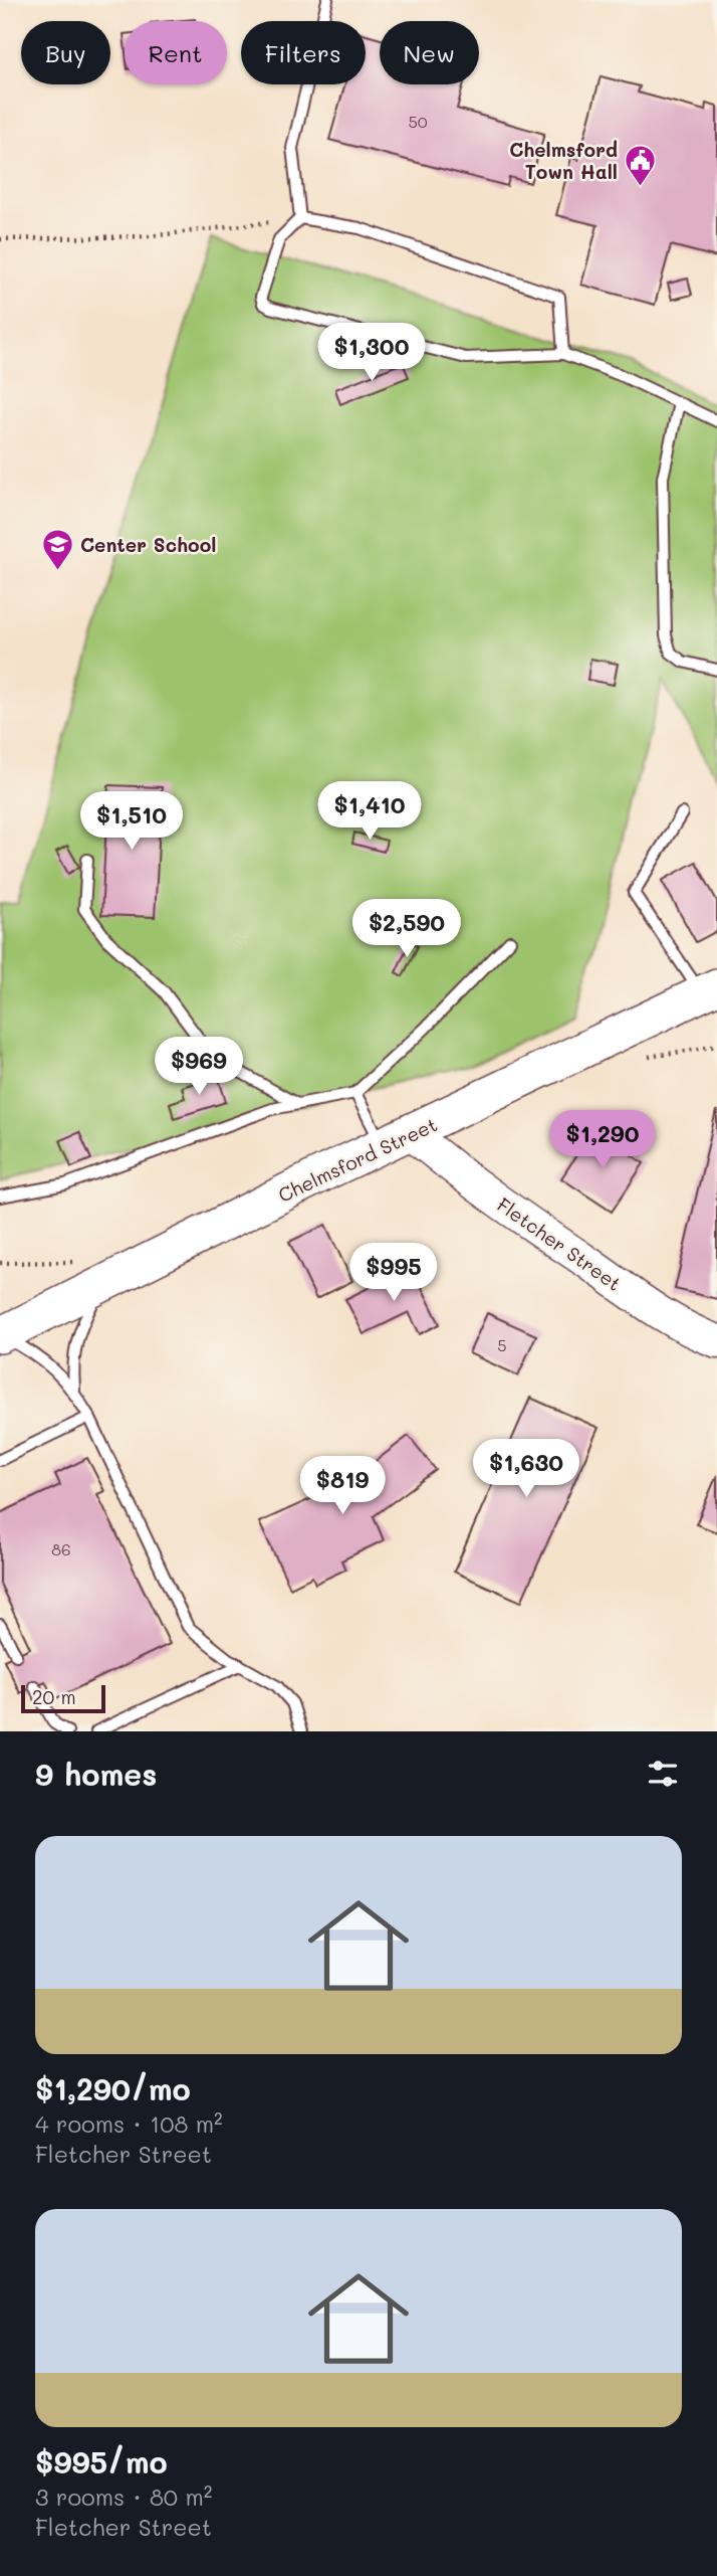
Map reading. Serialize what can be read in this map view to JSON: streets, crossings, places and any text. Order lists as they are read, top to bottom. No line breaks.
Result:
{"streets":{"main road":["Chelmsford Street"],"street":["Fletcher Street"]},"crossings":[["Chelmsford Street","Fletcher Street"]],"places":{"public building":["Chelmsford Town Hall"],"school or university":["Center School"]},"house_numbers":["50","5","86"],"scale_bar":"20 m","page":{"chip":["Buy","Rent","Filters","New"],"price":["$1,300","$1,410","$1,510","$2,590","$969","$1,290","$995","$1,630","$819"],"scale":"20 m","heading":"9 homes","list":[{"name":"$1,290/mo","note":"4 rooms · 108 m² · Fletcher Street"},{"name":"$995/mo","note":"3 rooms · 80 m² · Fletcher Street"}]}}
